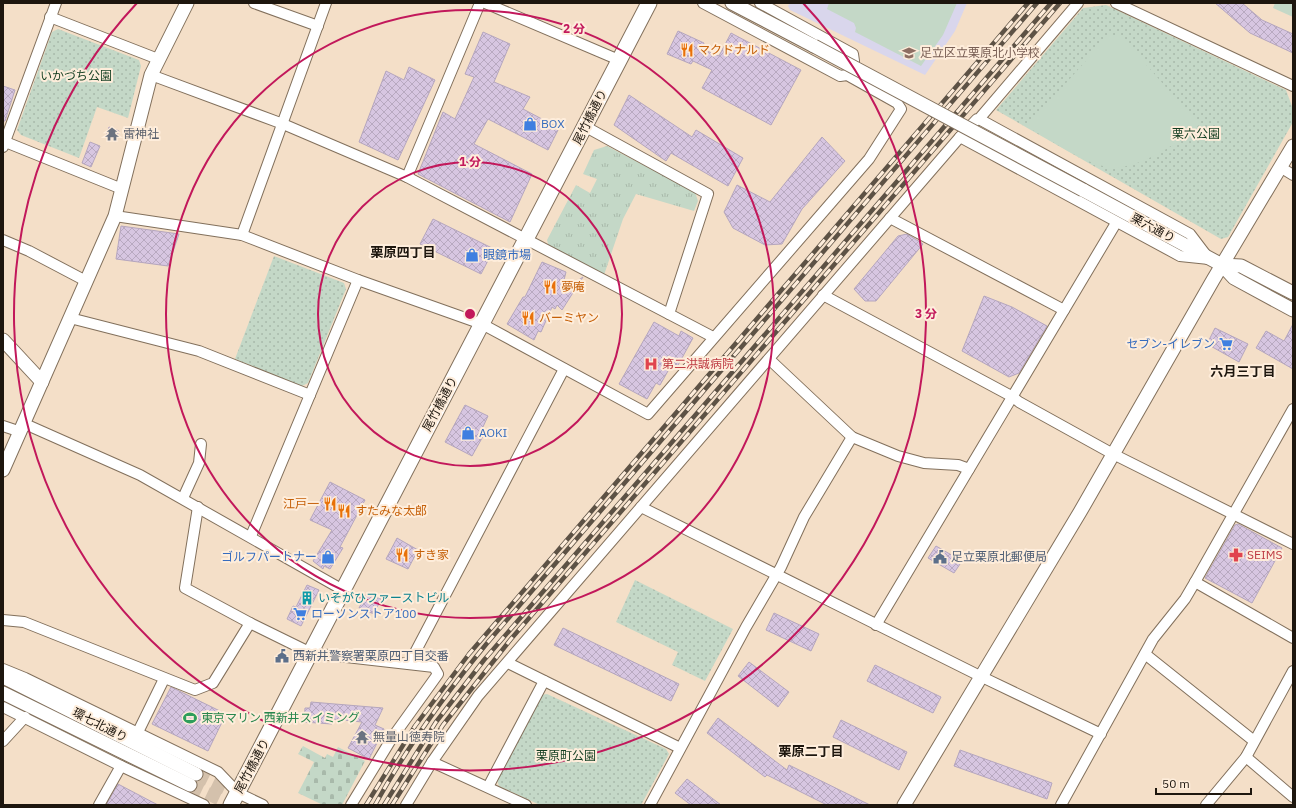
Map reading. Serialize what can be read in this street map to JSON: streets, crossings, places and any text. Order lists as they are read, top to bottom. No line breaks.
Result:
{"streets":{"main road":["尾竹橋通り"],"street":["栗六通り","環七北通り"]},"districts":["栗原四丁目","六月三丁目","栗原二丁目"],"parks":["いかづち公園","栗六公園","栗原町公園"],"places":{"restaurant":["マクドナルド","夢庵","バーミヤン","江戸一","すたみな太郎","すき家"],"school or university":["足立区立栗原北小学校"],"shop":["BOX","眼鏡市場","AOKI","ゴルフパートナー"],"temple":["雷神社","無量山徳寿院"],"supermarket":["セブン-イレブン","ローソンストア100"],"hospital":["第二洪誠病院"],"pharmacy":["SEIMS"],"public building":["足立栗原北郵便局","西新井警察署栗原四丁目交番"],"building":["いそがひファーストビル"],"sports":["東京マリン 西新井スイミング"]},"scale_bar":"50 m","rings":["2 分","1 分","3 分"]}
